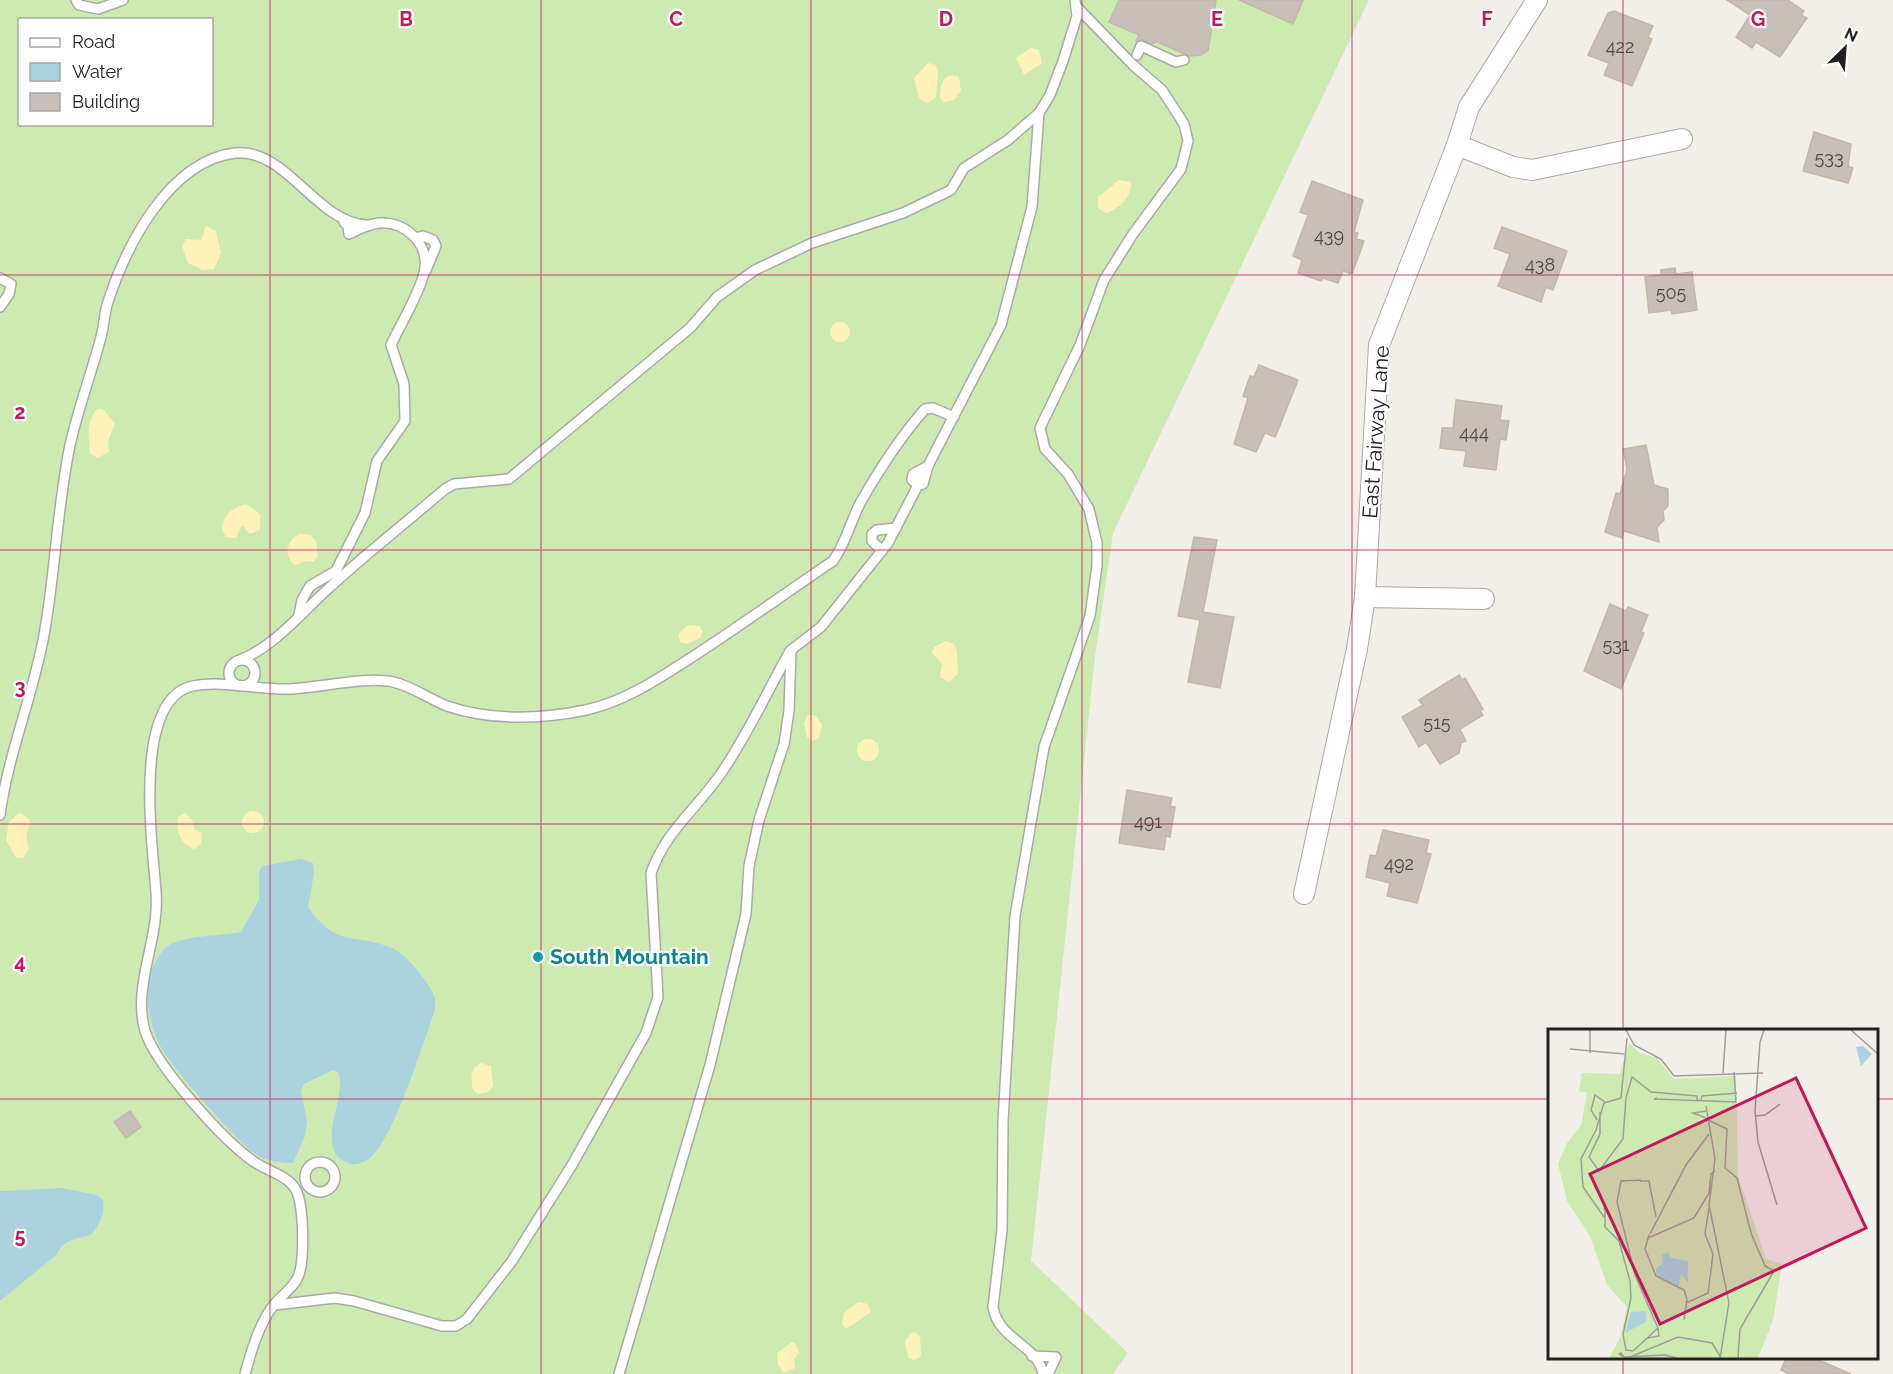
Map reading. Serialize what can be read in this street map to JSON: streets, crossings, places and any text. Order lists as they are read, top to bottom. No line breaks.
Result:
{"streets":{"street":["East Fairway Lane"]},"places":["South Mountain"],"house_numbers":["422","533","439","438","505","444","531","515","491","492"],"legend":["Road","Water","Building"],"north":"top right","grid":{"columns":["B","C","D","E","F","G"],"rows":["2","3","4","5"]}}
